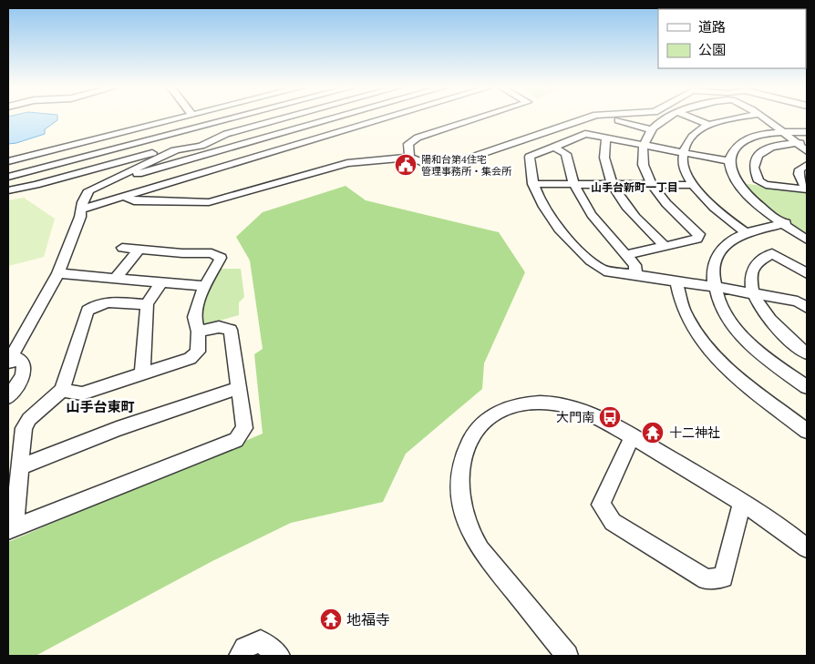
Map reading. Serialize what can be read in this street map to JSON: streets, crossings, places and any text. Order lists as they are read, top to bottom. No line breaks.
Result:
{"districts":["山手台新町一丁目","山手台東町"],"places":{"public building":["陽和台第4住宅 管理事務所・集会所"],"bus stop":["大門南"],"temple":["十二神社","地福寺"]},"legend":["道路","公園"]}
